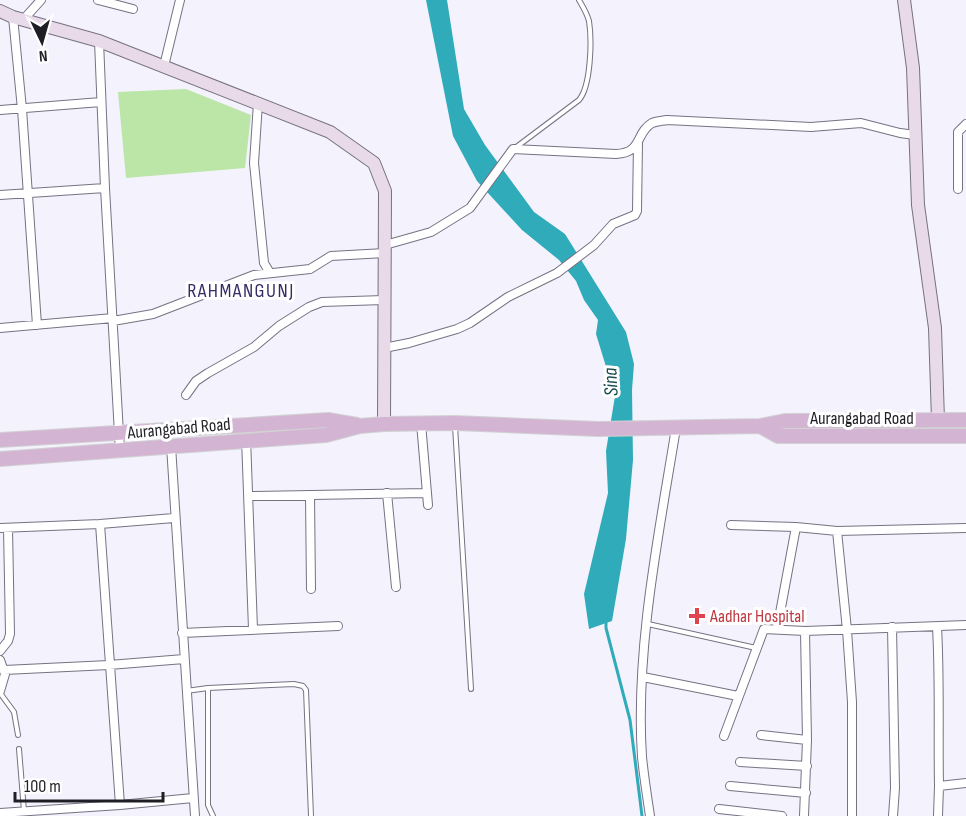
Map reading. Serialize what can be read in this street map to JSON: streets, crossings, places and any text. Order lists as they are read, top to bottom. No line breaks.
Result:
{"streets":{"main road":["Aurangabad Road"]},"districts":["RAHMANGUNJ"],"water":["Sina"],"places":{"health":["Aadhar Hospital"]},"scale_bar":"100 m","north":"bottom"}
